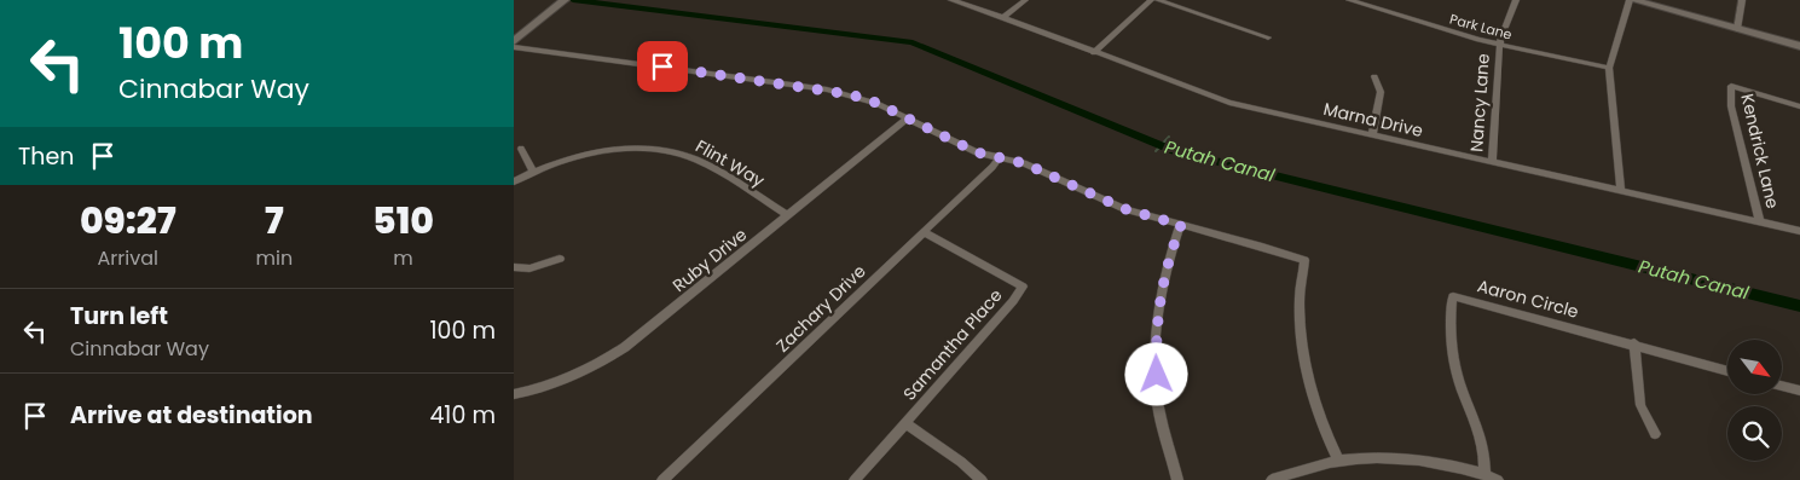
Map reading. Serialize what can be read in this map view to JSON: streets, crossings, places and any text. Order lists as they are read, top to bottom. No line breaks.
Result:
{"streets":{"street":["Park Lane","Nancy Lane","Marna Drive","Kendrick Lane","Flint Way","Ruby Drive","Aaron Circle","Zachary Drive","Samantha Place"]},"crossings":[["Park Lane","Nancy Lane"],["Nancy Lane","Marna Drive"],["Marna Drive","Kendrick Lane"],["Flint Way","Ruby Drive"],["Zachary Drive","Samantha Place"]],"water":["Putah Canal"],"north":"bottom right","page":{"turn":["100 m","Cinnabar Way"],"then":"Then","eta":["09:27","Arrival","7","min","510","m"],"list":[{"name":"Turn left","note":"Cinnabar Way","value":"100 m"},{"name":"Arrive at destination","value":"410 m"}]}}
